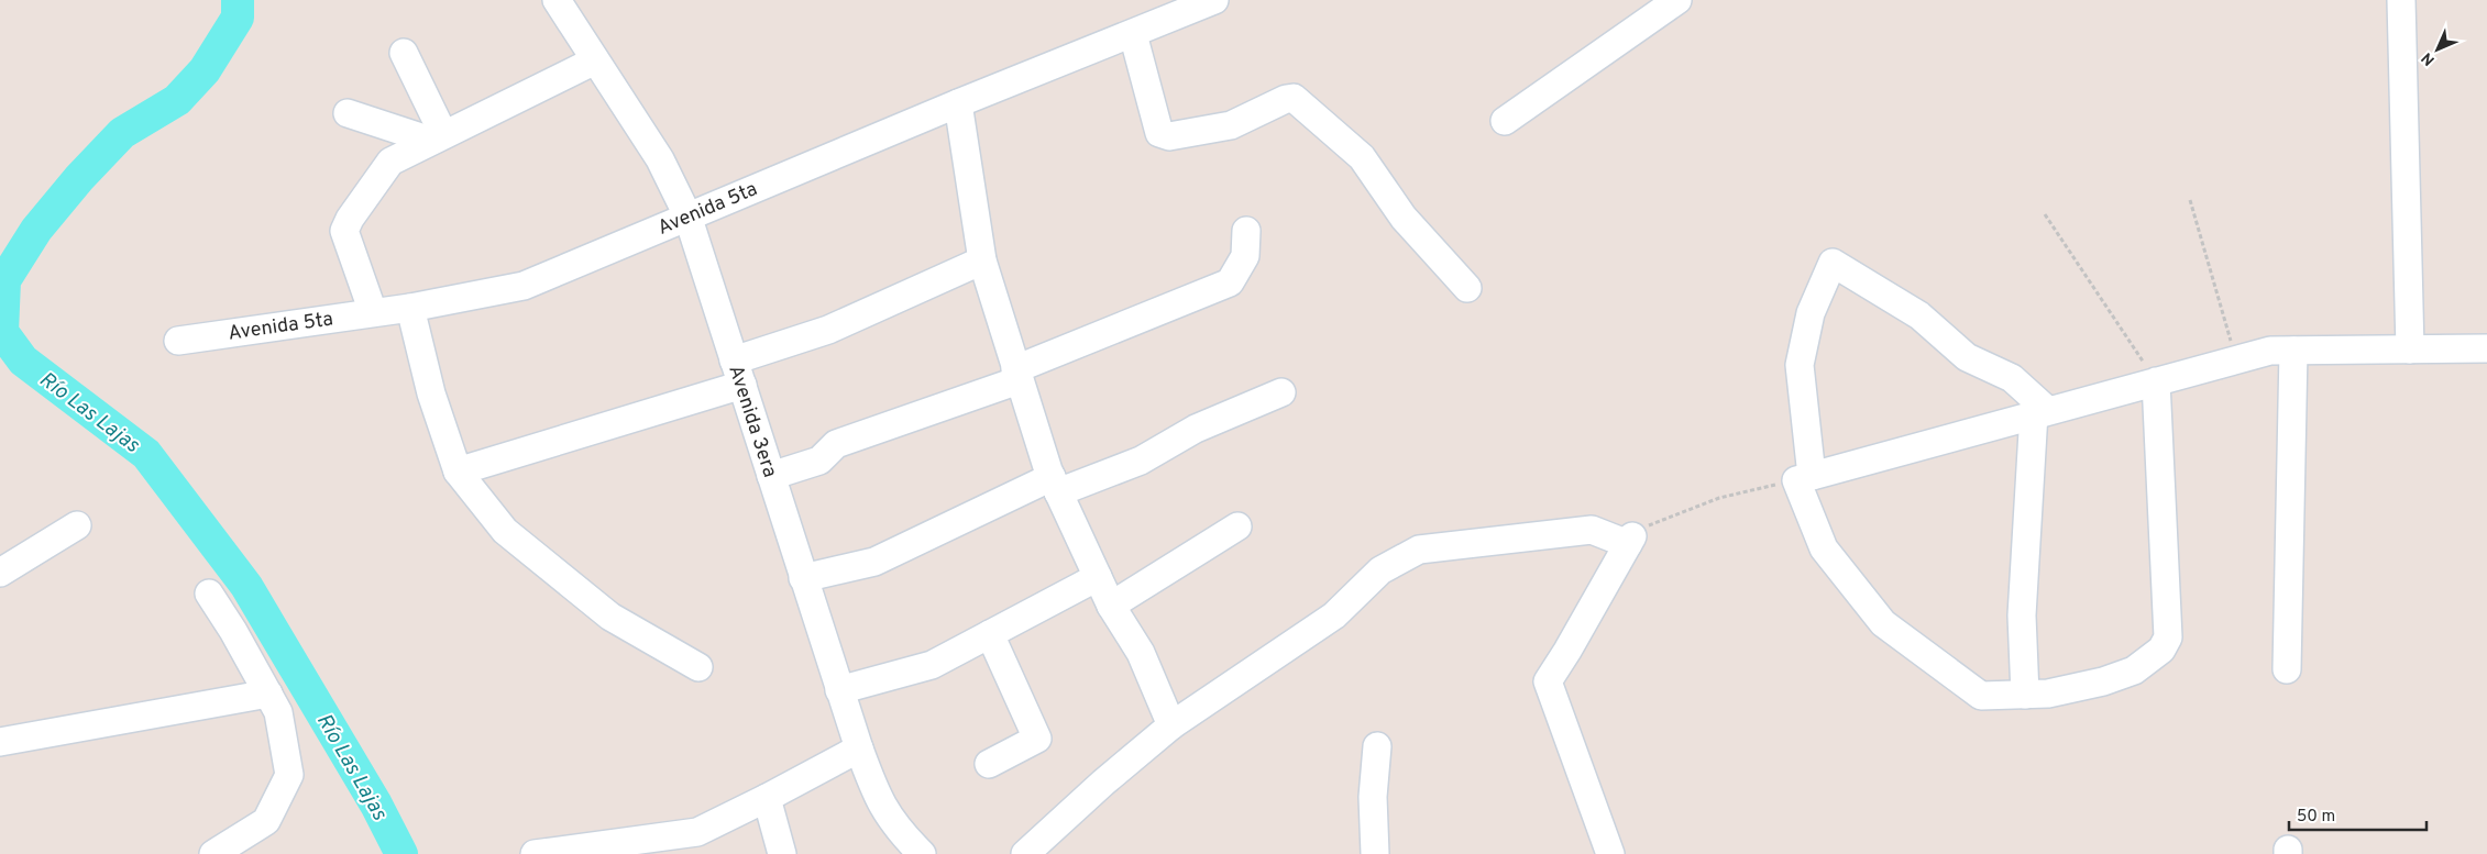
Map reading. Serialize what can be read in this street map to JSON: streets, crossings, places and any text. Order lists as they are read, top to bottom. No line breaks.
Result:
{"streets":{"street":["Avenida 5ta","Avenida 3era"]},"crossings":[["Avenida 5ta","Avenida 3era"]],"water":["Río Las Lajas"],"scale_bar":"50 m","north":"bottom left"}
